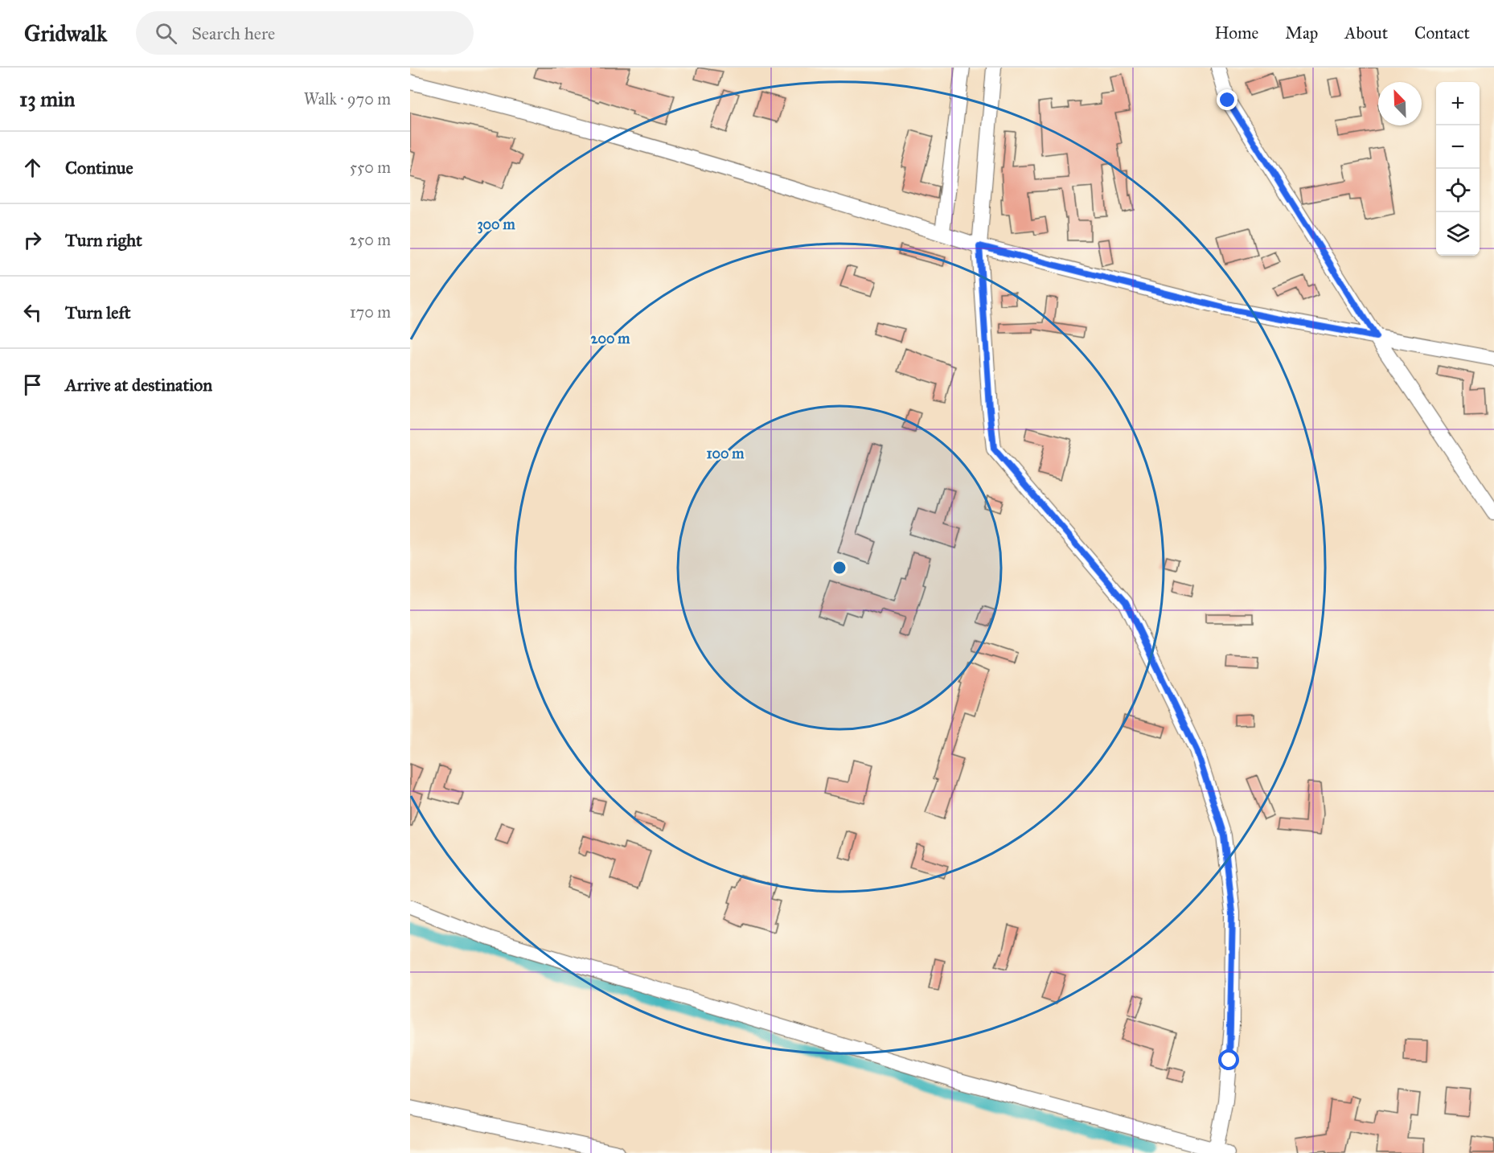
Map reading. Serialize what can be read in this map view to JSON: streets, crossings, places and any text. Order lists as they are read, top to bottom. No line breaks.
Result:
{"north":"top left","page":{"header":"Gridwalk","search":"Search here","nav":["Home","Map","About","Contact"],"heading":["13 min","Walk · 970 m"],"map_buttons":["+","−"],"list":[["Continue","550 m"],["Turn right","250 m"],["Turn left","170 m"],"Arrive at destination"]},"rings":["300 m","200 m","100 m"]}
